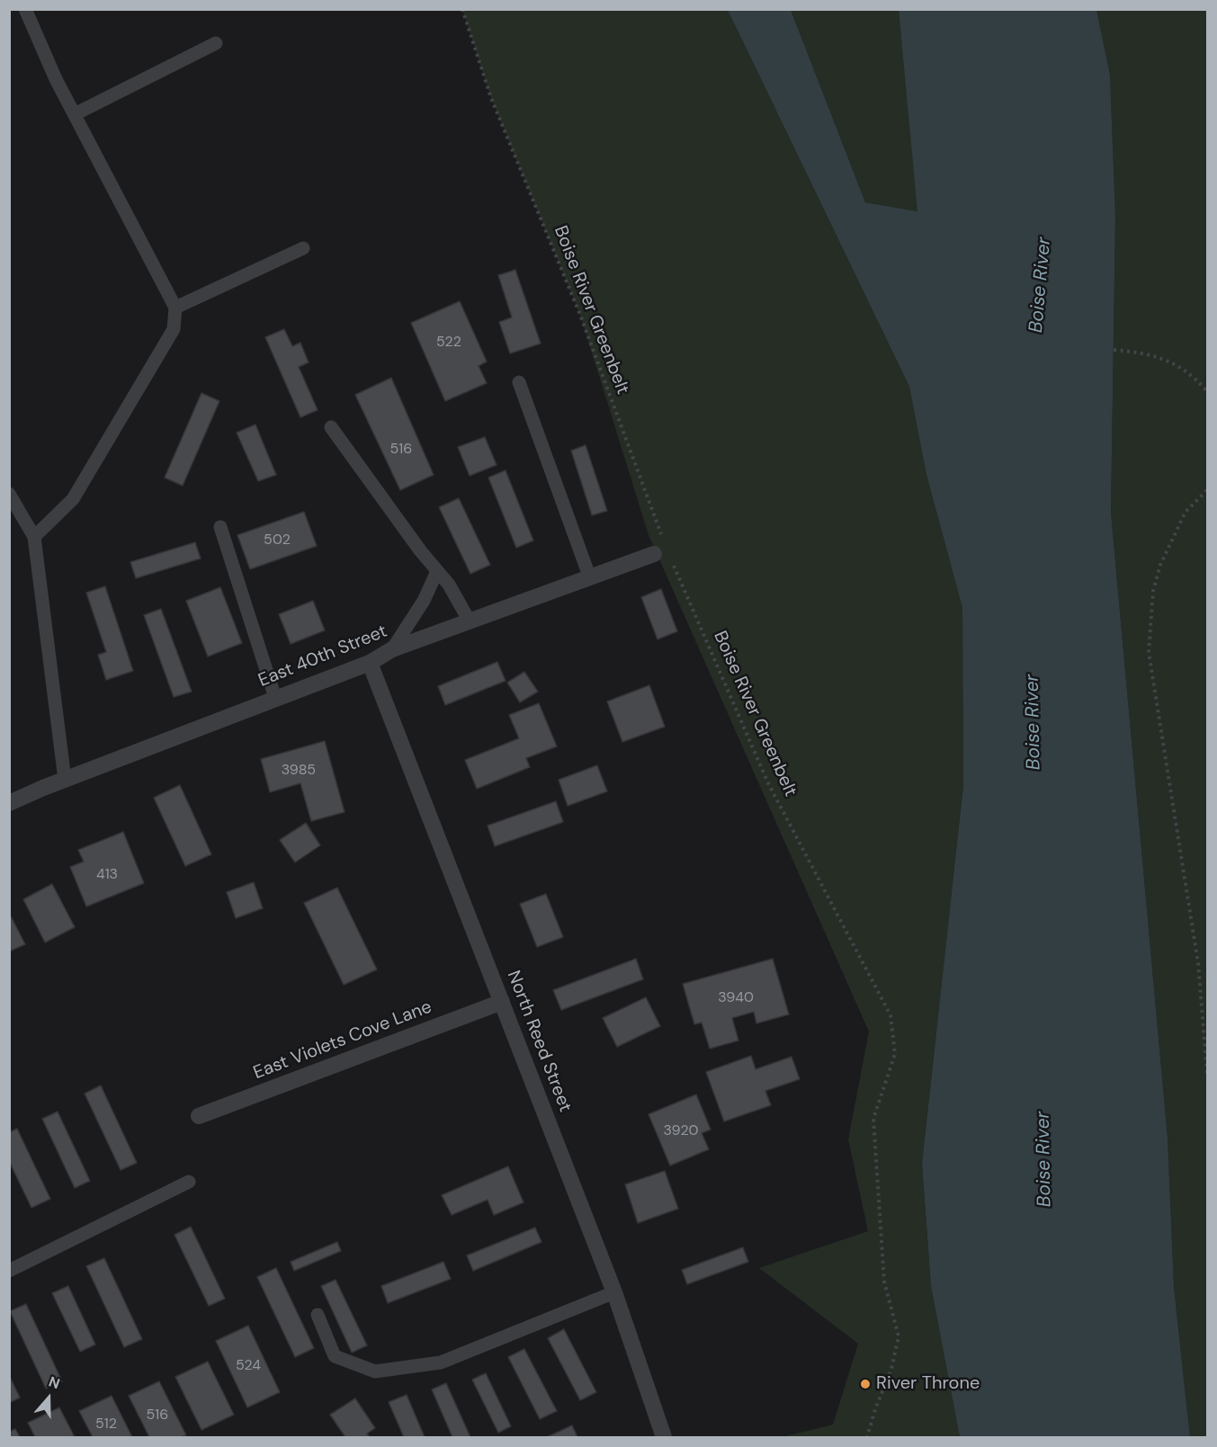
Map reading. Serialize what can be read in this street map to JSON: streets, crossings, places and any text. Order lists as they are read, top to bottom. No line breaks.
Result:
{"streets":{"street":["East 40th Street","East Violets Cove Lane","North Reed Street"],"path":["Boise River Greenbelt"]},"crossings":[["East 40th Street","North Reed Street"],["East Violets Cove Lane","North Reed Street"]],"water":["Boise River"],"places":["River Throne"],"house_numbers":["522","516","502","3985","413","3940","3920","524","516","512"],"north":"top"}
